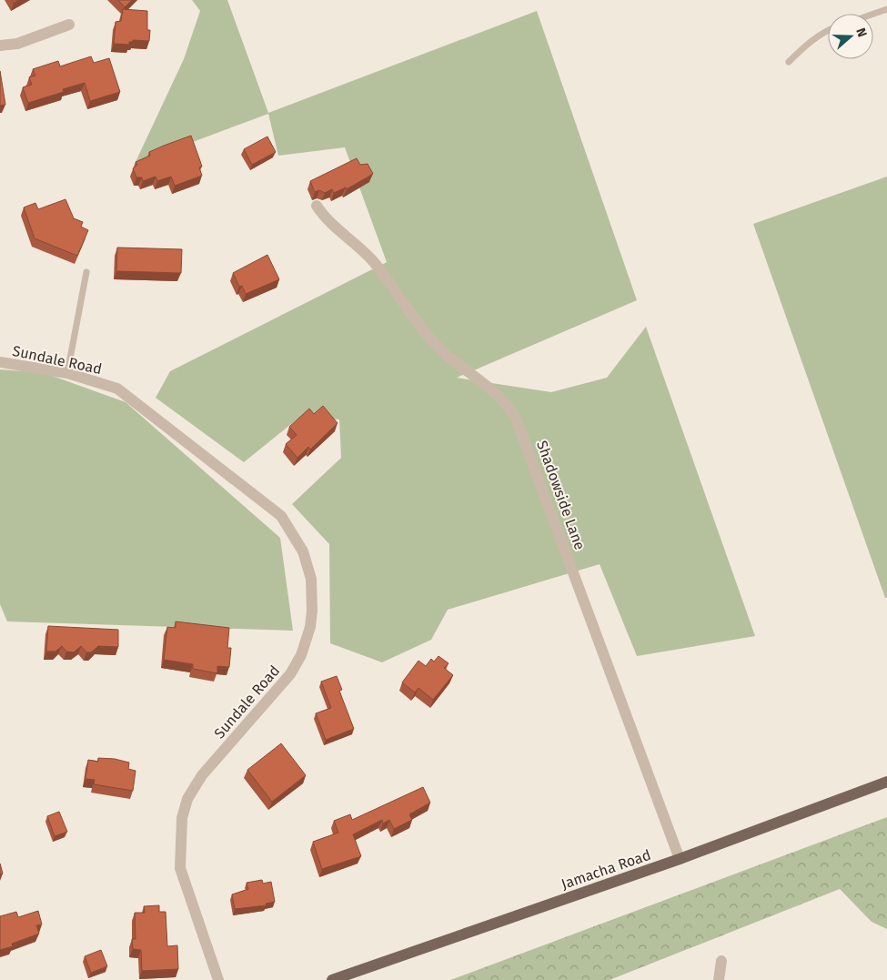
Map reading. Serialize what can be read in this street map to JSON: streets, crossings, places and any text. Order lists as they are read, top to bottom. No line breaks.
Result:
{"streets":{"main road":["Jamacha Road"],"street":["Sundale Road","Shadowside Lane"]},"crossings":[["Shadowside Lane","Jamacha Road"]],"north":"right"}
